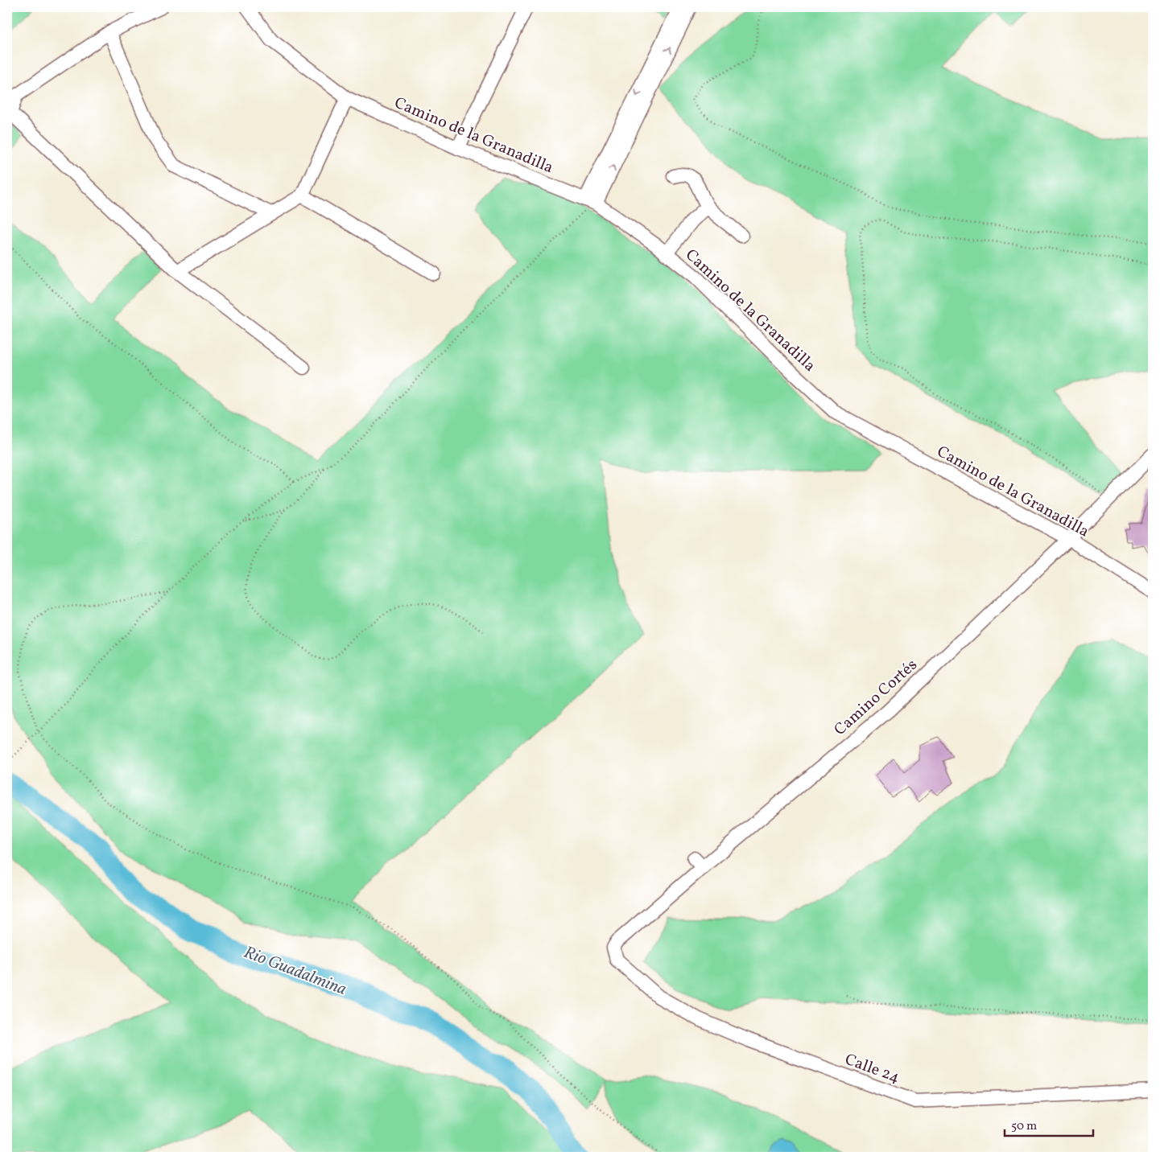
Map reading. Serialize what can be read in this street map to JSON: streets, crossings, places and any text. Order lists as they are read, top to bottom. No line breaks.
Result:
{"streets":{"street":["Camino de la Granadilla","Camino Cortés","Calle 24"]},"crossings":[["Camino de la Granadilla","Camino Cortés"],["Camino Cortés","Calle 24"]],"water":["Rio Guadalmina"],"scale_bar":"50 m"}
